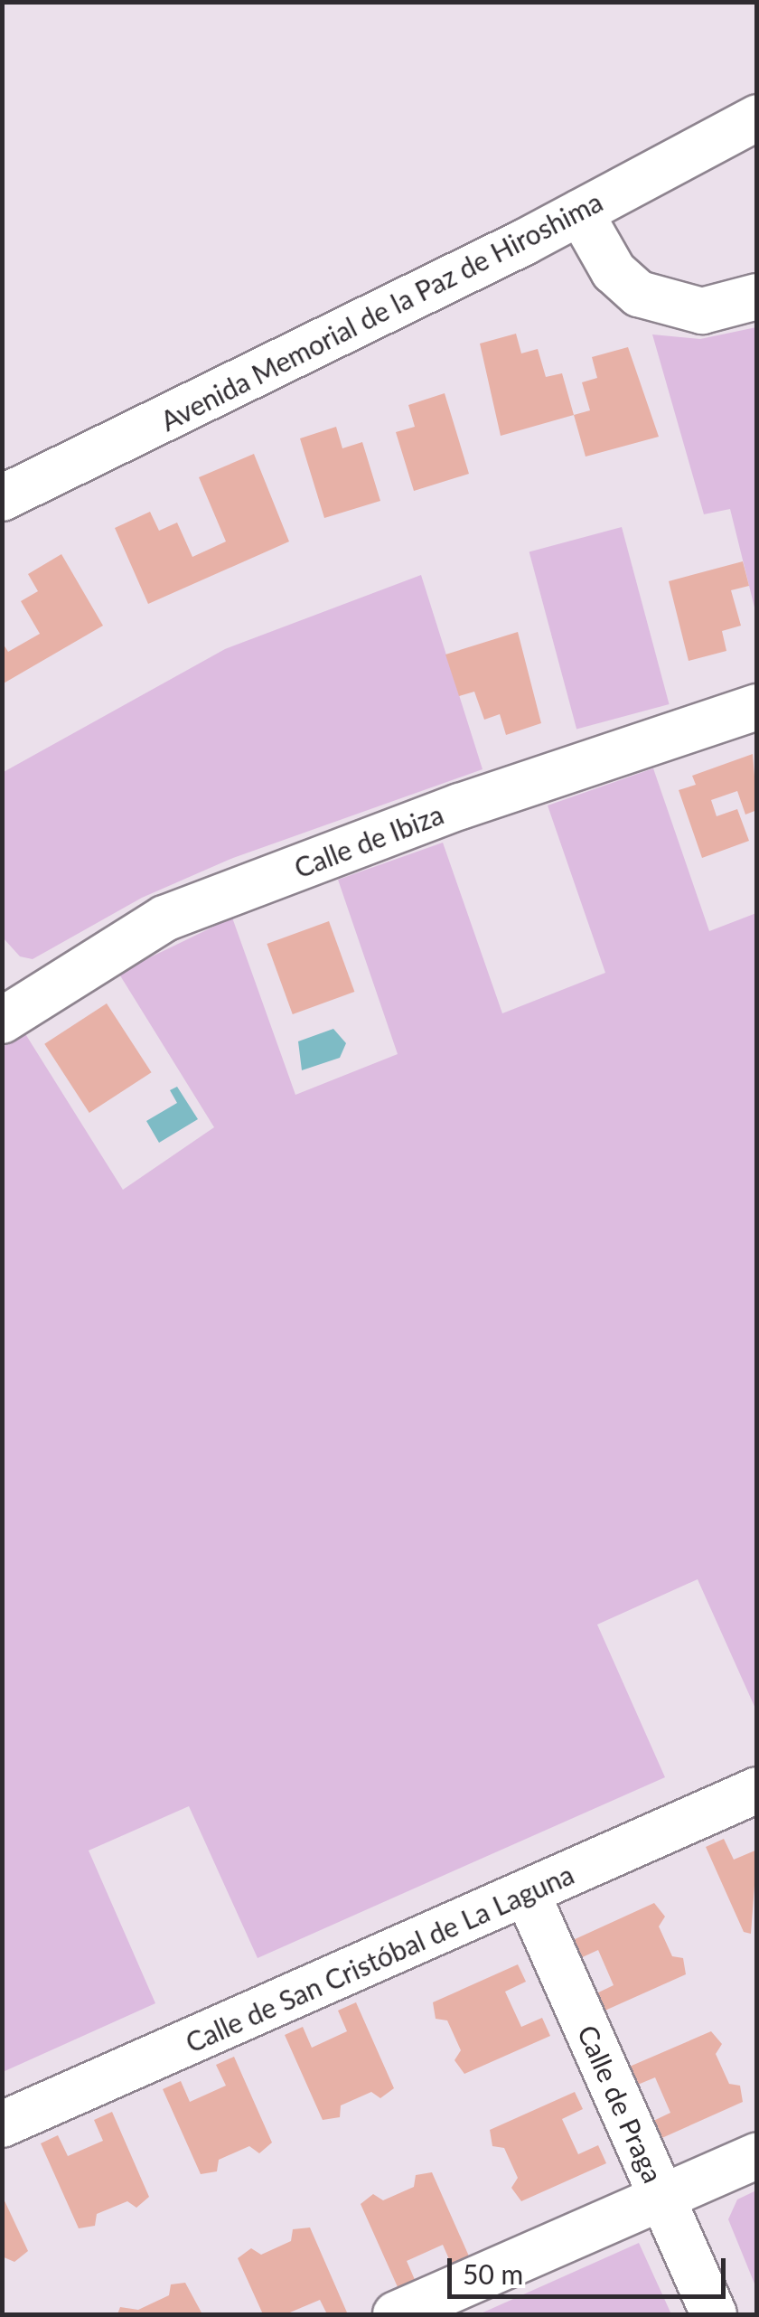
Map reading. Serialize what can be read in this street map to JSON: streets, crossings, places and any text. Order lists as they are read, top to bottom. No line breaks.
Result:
{"streets":{"street":["Avenida Memorial de la Paz de Hiroshima","Calle de Ibiza","Calle de San Cristóbal de La Laguna","Calle de Praga"]},"crossings":[["Calle de San Cristóbal de La Laguna","Calle de Praga"]],"scale_bar":"50 m"}
